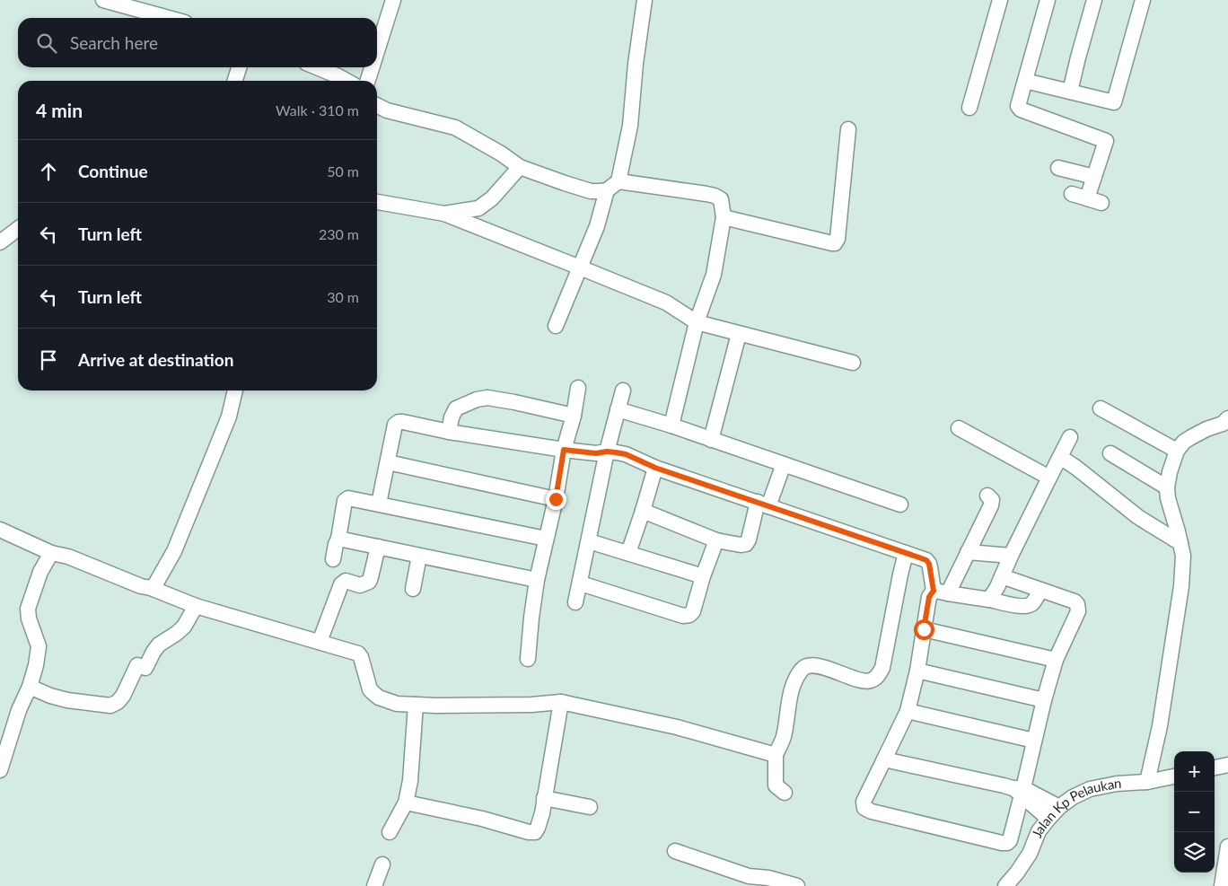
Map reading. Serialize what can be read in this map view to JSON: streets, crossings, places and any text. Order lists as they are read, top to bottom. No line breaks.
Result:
{"streets":{"street":["Jalan Kp Pelaukan"]},"page":{"search":"Search here","heading":["4 min","Walk · 310 m"],"list":[["Continue","50 m"],["Turn left","230 m"],["Turn left","30 m"],"Arrive at destination"],"map_buttons":["+","−"]}}
